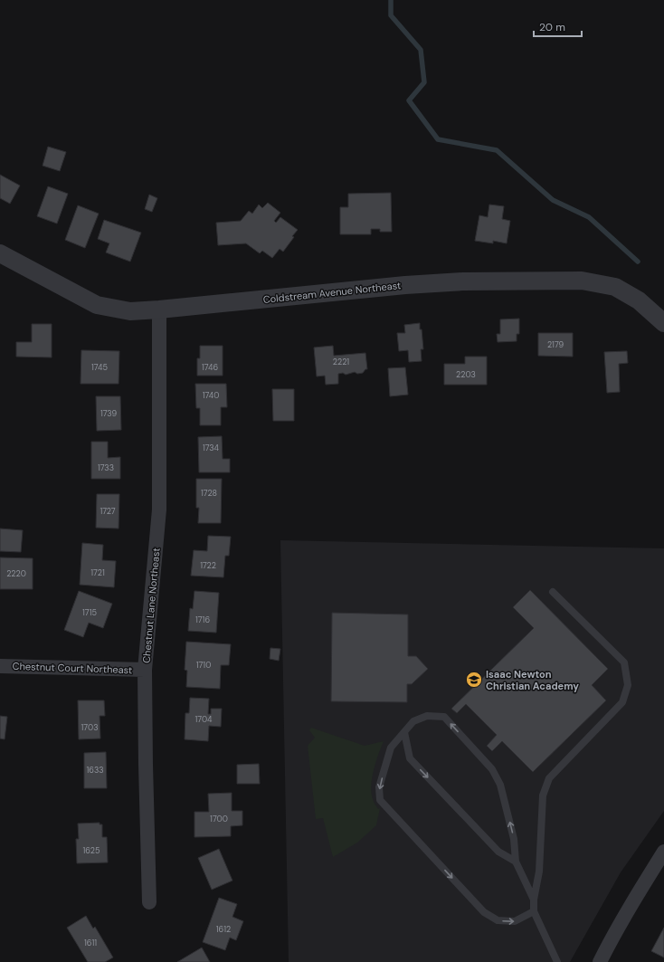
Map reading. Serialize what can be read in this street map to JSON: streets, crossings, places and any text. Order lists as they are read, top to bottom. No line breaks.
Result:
{"streets":{"street":["Coldstream Avenue Northeast","Chestnut Lane Northeast","Chestnut Court Northeast"]},"crossings":[["Coldstream Avenue Northeast","Chestnut Lane Northeast"],["Chestnut Lane Northeast","Chestnut Court Northeast"]],"places":{"school or university":["Isaac Newton Christian Academy"]},"house_numbers":["2179","2221","1745","1746","2203","1740","1739","1734","1733","1728","1727","1722","1721","2220","1715","1716","1710","1704","1703","1633","1700","1625","1612","1611"],"scale_bar":"20 m"}
